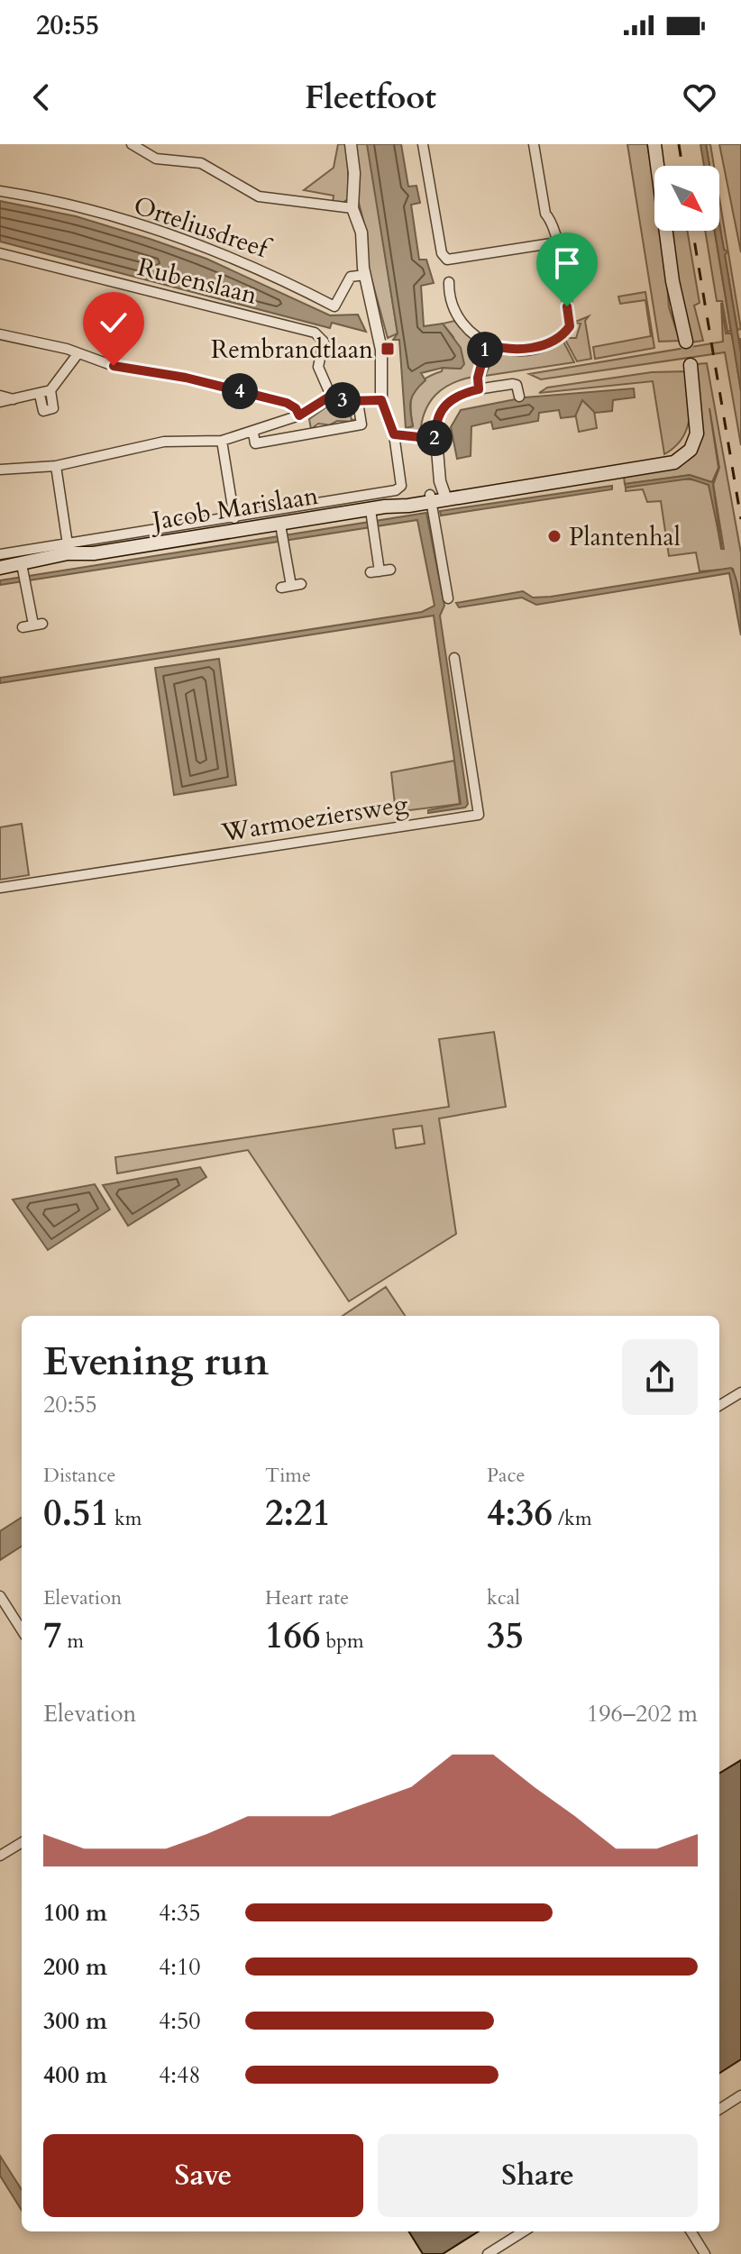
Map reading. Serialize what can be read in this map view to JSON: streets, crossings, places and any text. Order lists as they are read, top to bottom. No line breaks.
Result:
{"streets":{"main road":["Jacob Marislaan"],"street":["Orteliusdreef","Rubenslaan","Warmoeziersweg"]},"places":{"transit":["Rembrandtlaan"],"other":["Plantenhal"]},"north":"bottom right","page":{"status":"20:55","header":"Fleetfoot","pins":["1","4","3","2"],"heading":["Evening run","20:55"],"stats":[["Distance","0.51 km"],["Time","2:21"],["Pace","4:36 /km"],["Elevation","7 m"],["Heart rate","166 bpm"],["kcal","35"]],"chart":["Elevation","196–202 m"],"list":[{"name":"100 m","note":"4:35"},{"name":"200 m","note":"4:10"},{"name":"300 m","note":"4:50"},{"name":"400 m","note":"4:48"}],"buttons":["Save","Share"]}}
